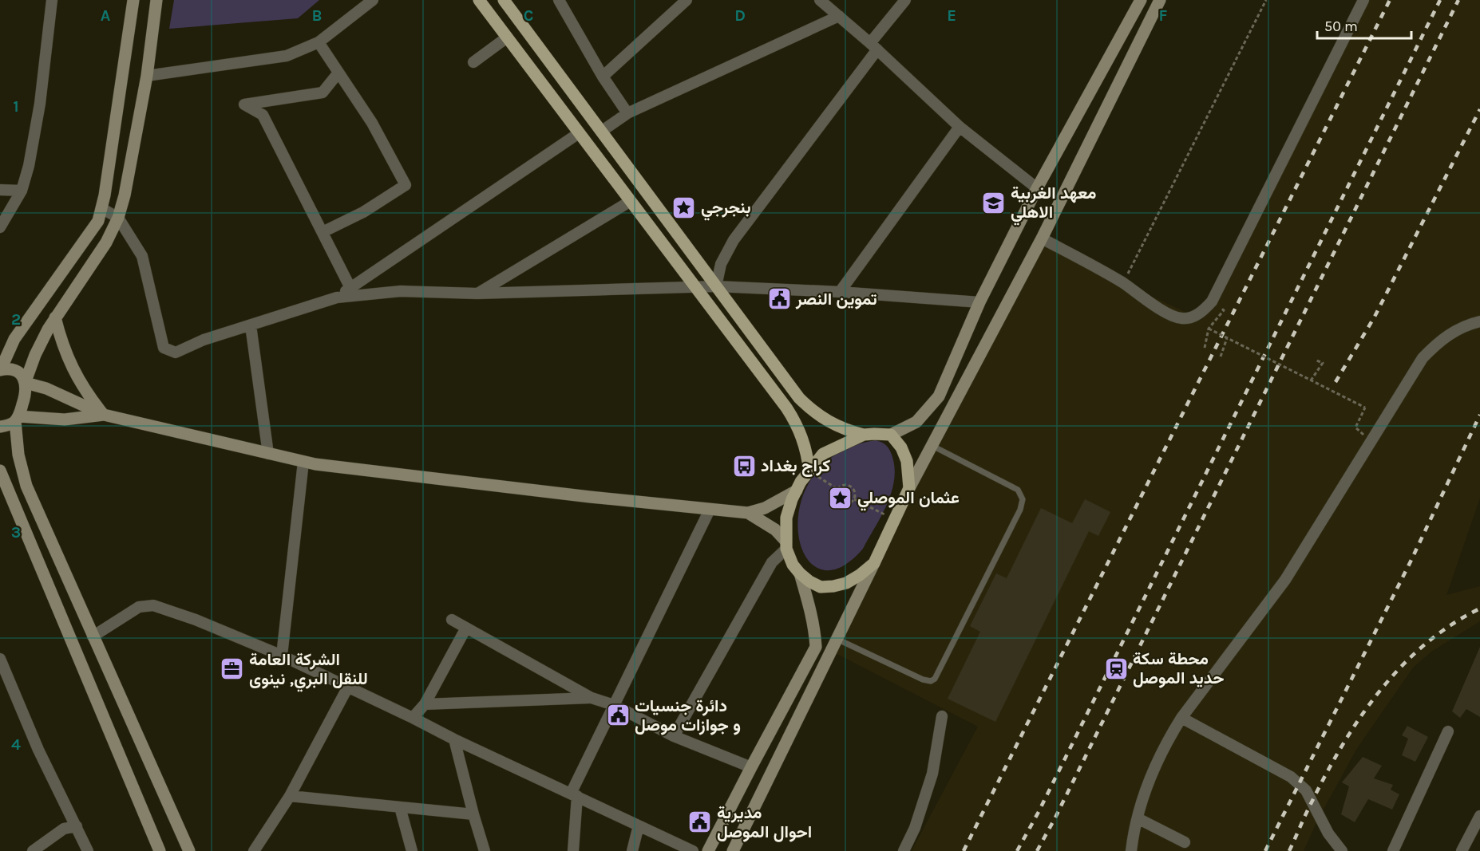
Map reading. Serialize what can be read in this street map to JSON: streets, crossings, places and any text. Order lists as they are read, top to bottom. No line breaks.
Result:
{"places":{"school or university":["معهد الغربية الاهلي"],"place":["بنجرجي","عثمان الموصلي"],"public building":["تموين النصر","دائرة جنسيات و جوازات موصل","مديرية احوال الموصل"],"bus stop":["كراج بغداد"],"station":["محطة سكة حديد الموصل"],"office":["الشركة العامة للنقل البري, نينوى"]},"scale_bar":"50 m","grid":{"columns":["A","B","C","D","E","F"],"rows":["1","2","3","4"]}}
